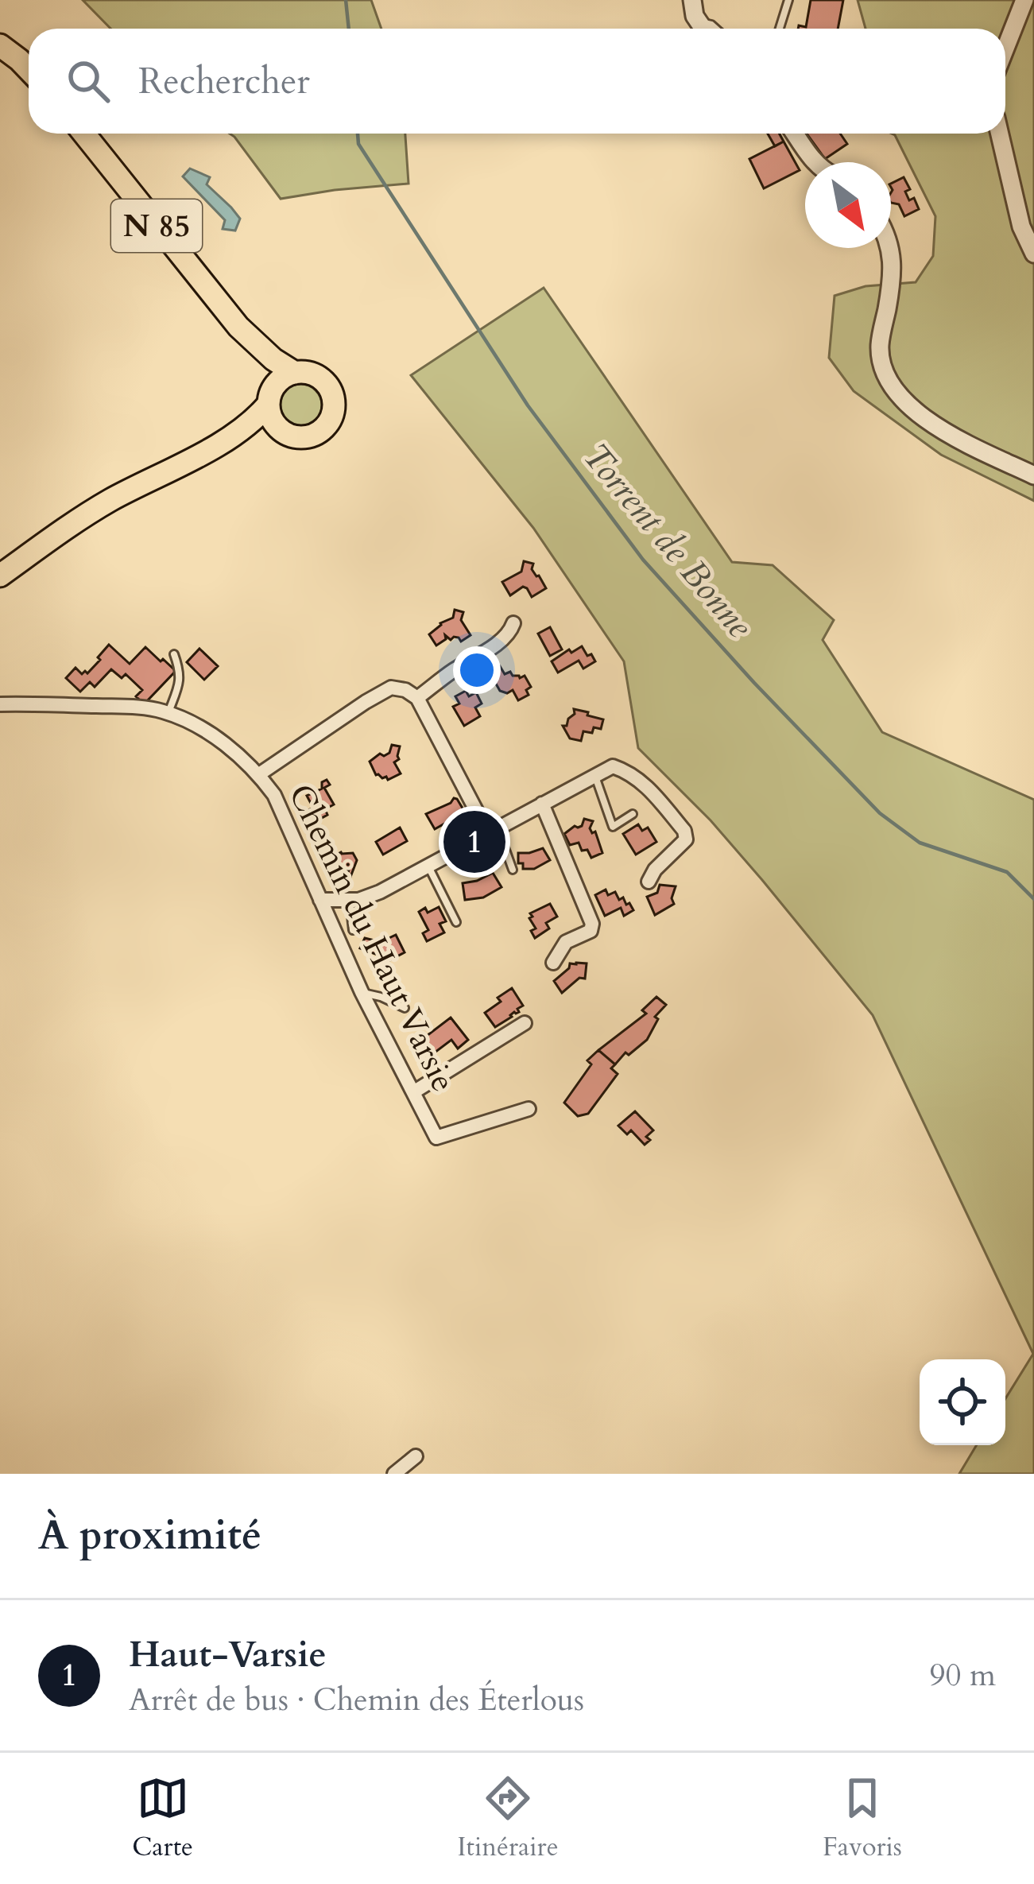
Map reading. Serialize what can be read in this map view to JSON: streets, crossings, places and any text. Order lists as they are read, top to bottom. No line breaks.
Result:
{"streets":{"main road":["N 85"],"street":["Chemin du Haut Varsie"]},"water":["Torrent de Bonne"],"north":"bottom right","page":{"search":"Rechercher","pins":"1","heading":"À proximité","list":[{"mark":"1","name":"Haut-Varsie","note":"Arrêt de bus · Chemin des Éterlous","value":"90 m"}],"nav":["Carte","Itinéraire","Favoris"]}}
